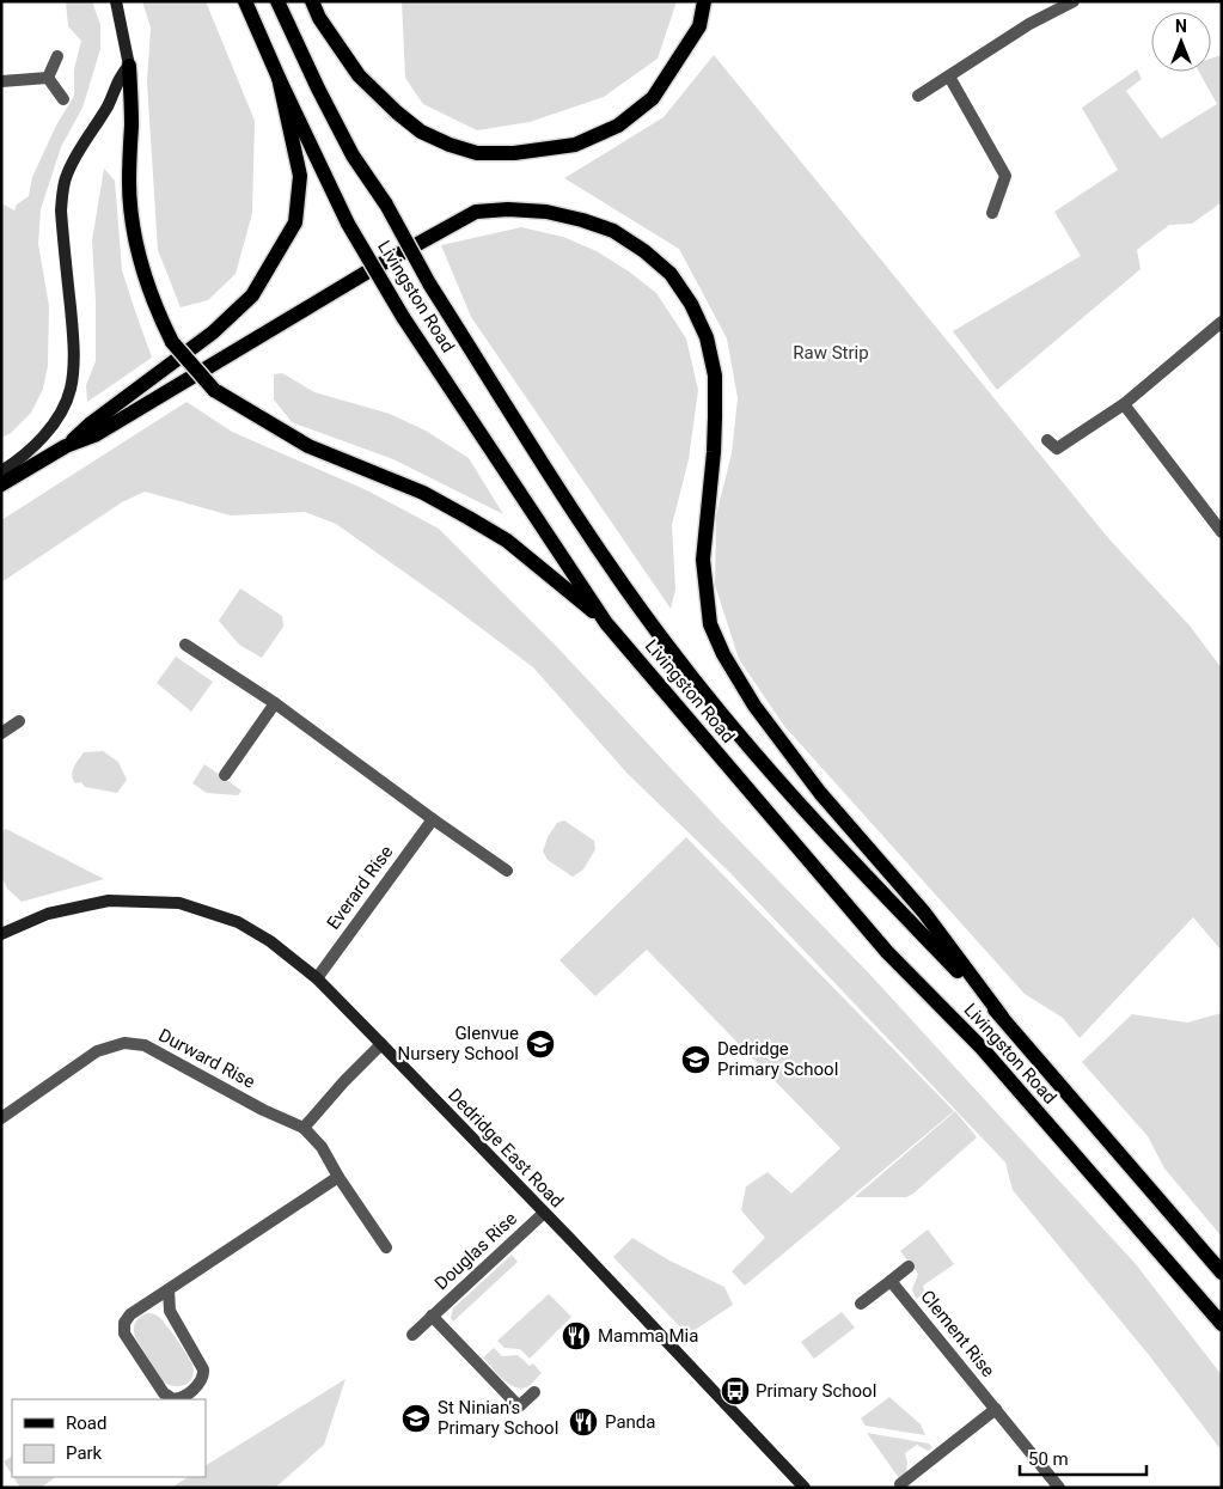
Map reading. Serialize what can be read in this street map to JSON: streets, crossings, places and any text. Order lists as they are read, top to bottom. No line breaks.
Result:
{"streets":{"main road":["Livingston Road"],"street":["Everard Rise","Durward Rise","Dedridge East Road","Douglas Rise","Clement Rise"]},"crossings":[["Everard Rise","Dedridge East Road"],["Dedridge East Road","Douglas Rise"]],"parks":["Raw Strip"],"places":{"school or university":["Glenvue Nursery School","Dedridge Primary School","St Ninian's Primary School"],"restaurant":["Mamma Mia","Panda"],"bus stop":["Primary School"]},"legend":["Road","Park"],"scale_bar":"50 m","north":"top"}
